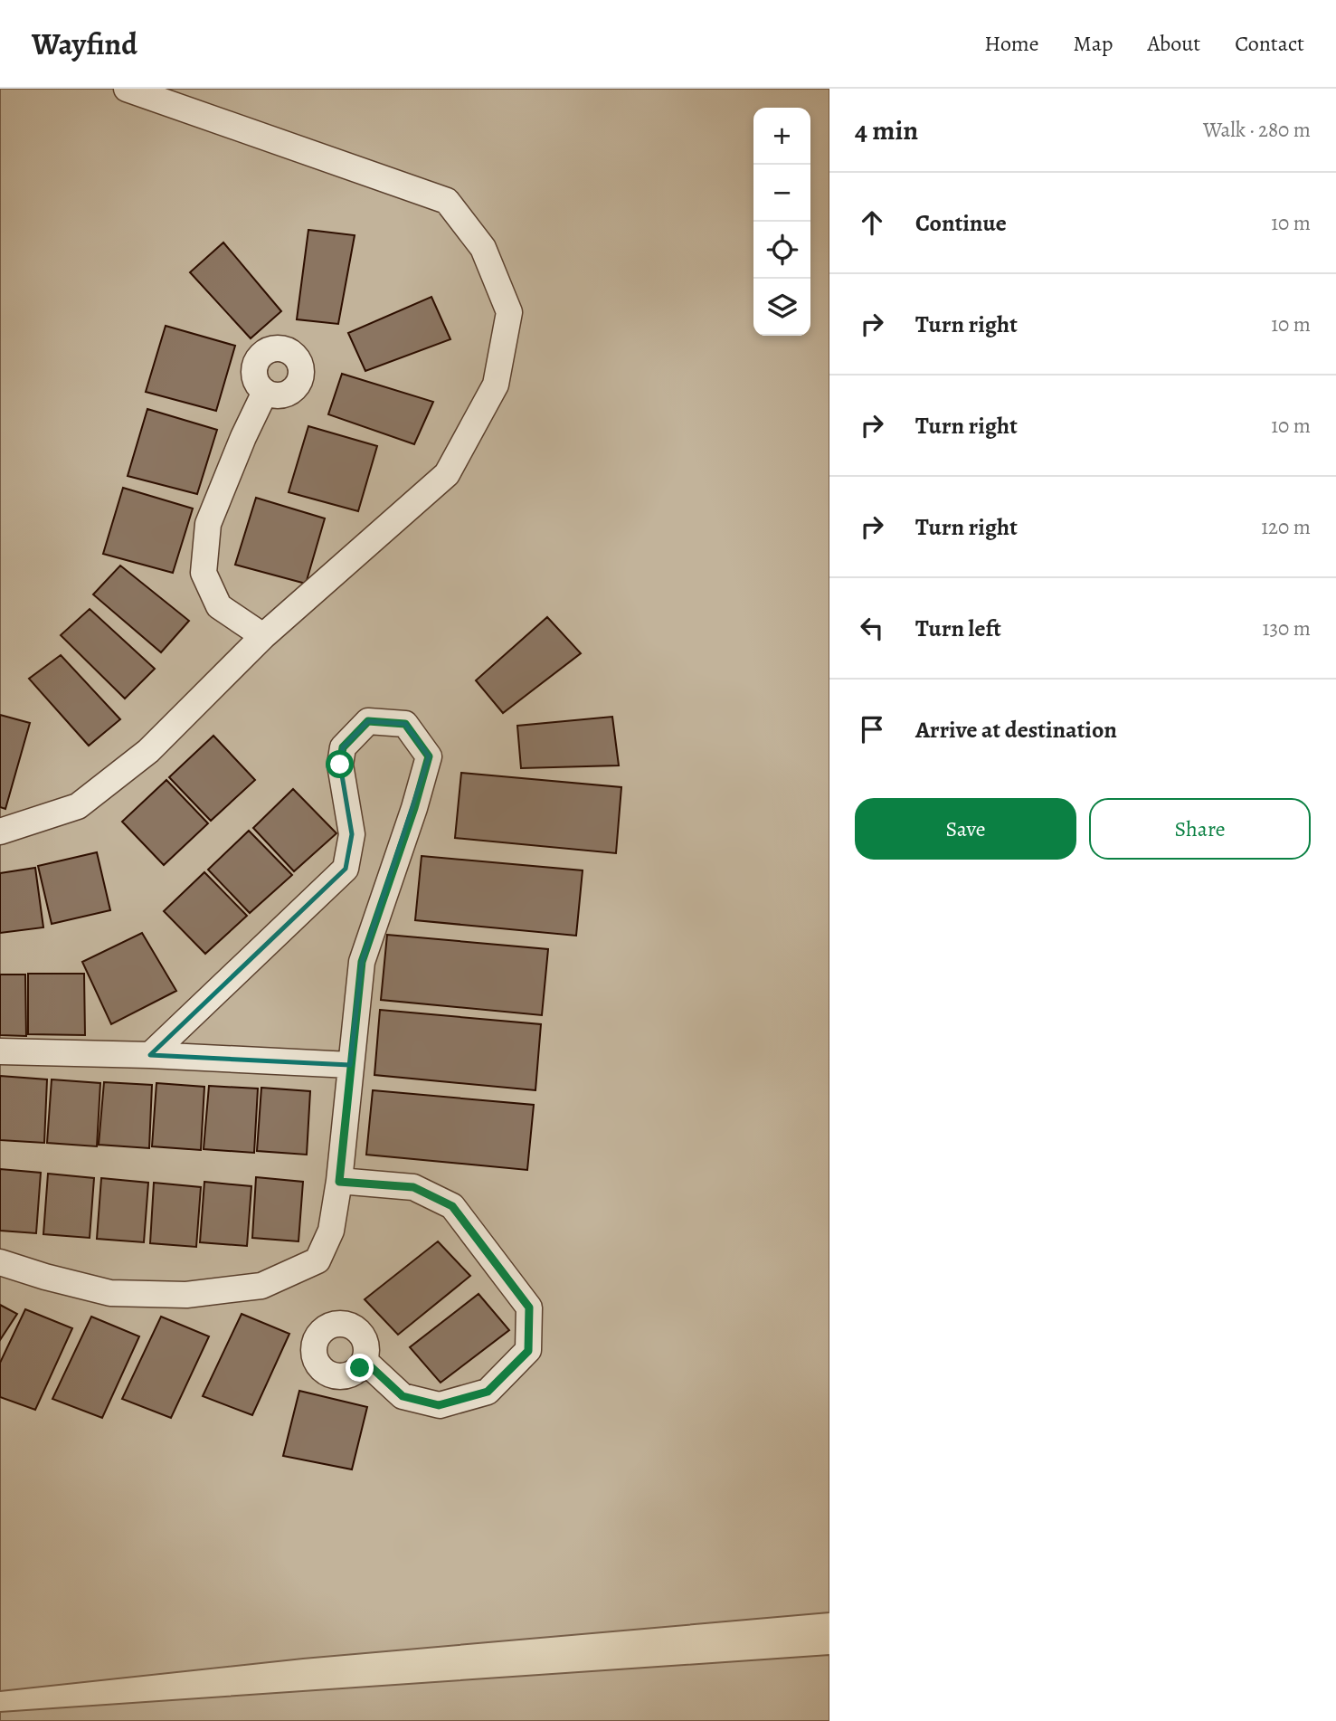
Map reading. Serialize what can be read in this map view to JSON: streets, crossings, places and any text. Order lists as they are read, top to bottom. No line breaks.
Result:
{"page":{"header":"Wayfind","nav":["Home","Map","About","Contact"],"heading":["4 min","Walk · 280 m"],"map_buttons":["+","−"],"list":[["Continue","10 m"],["Turn right","10 m"],["Turn right","10 m"],["Turn right","120 m"],["Turn left","130 m"],"Arrive at destination"],"buttons":["Save","Share"]}}
